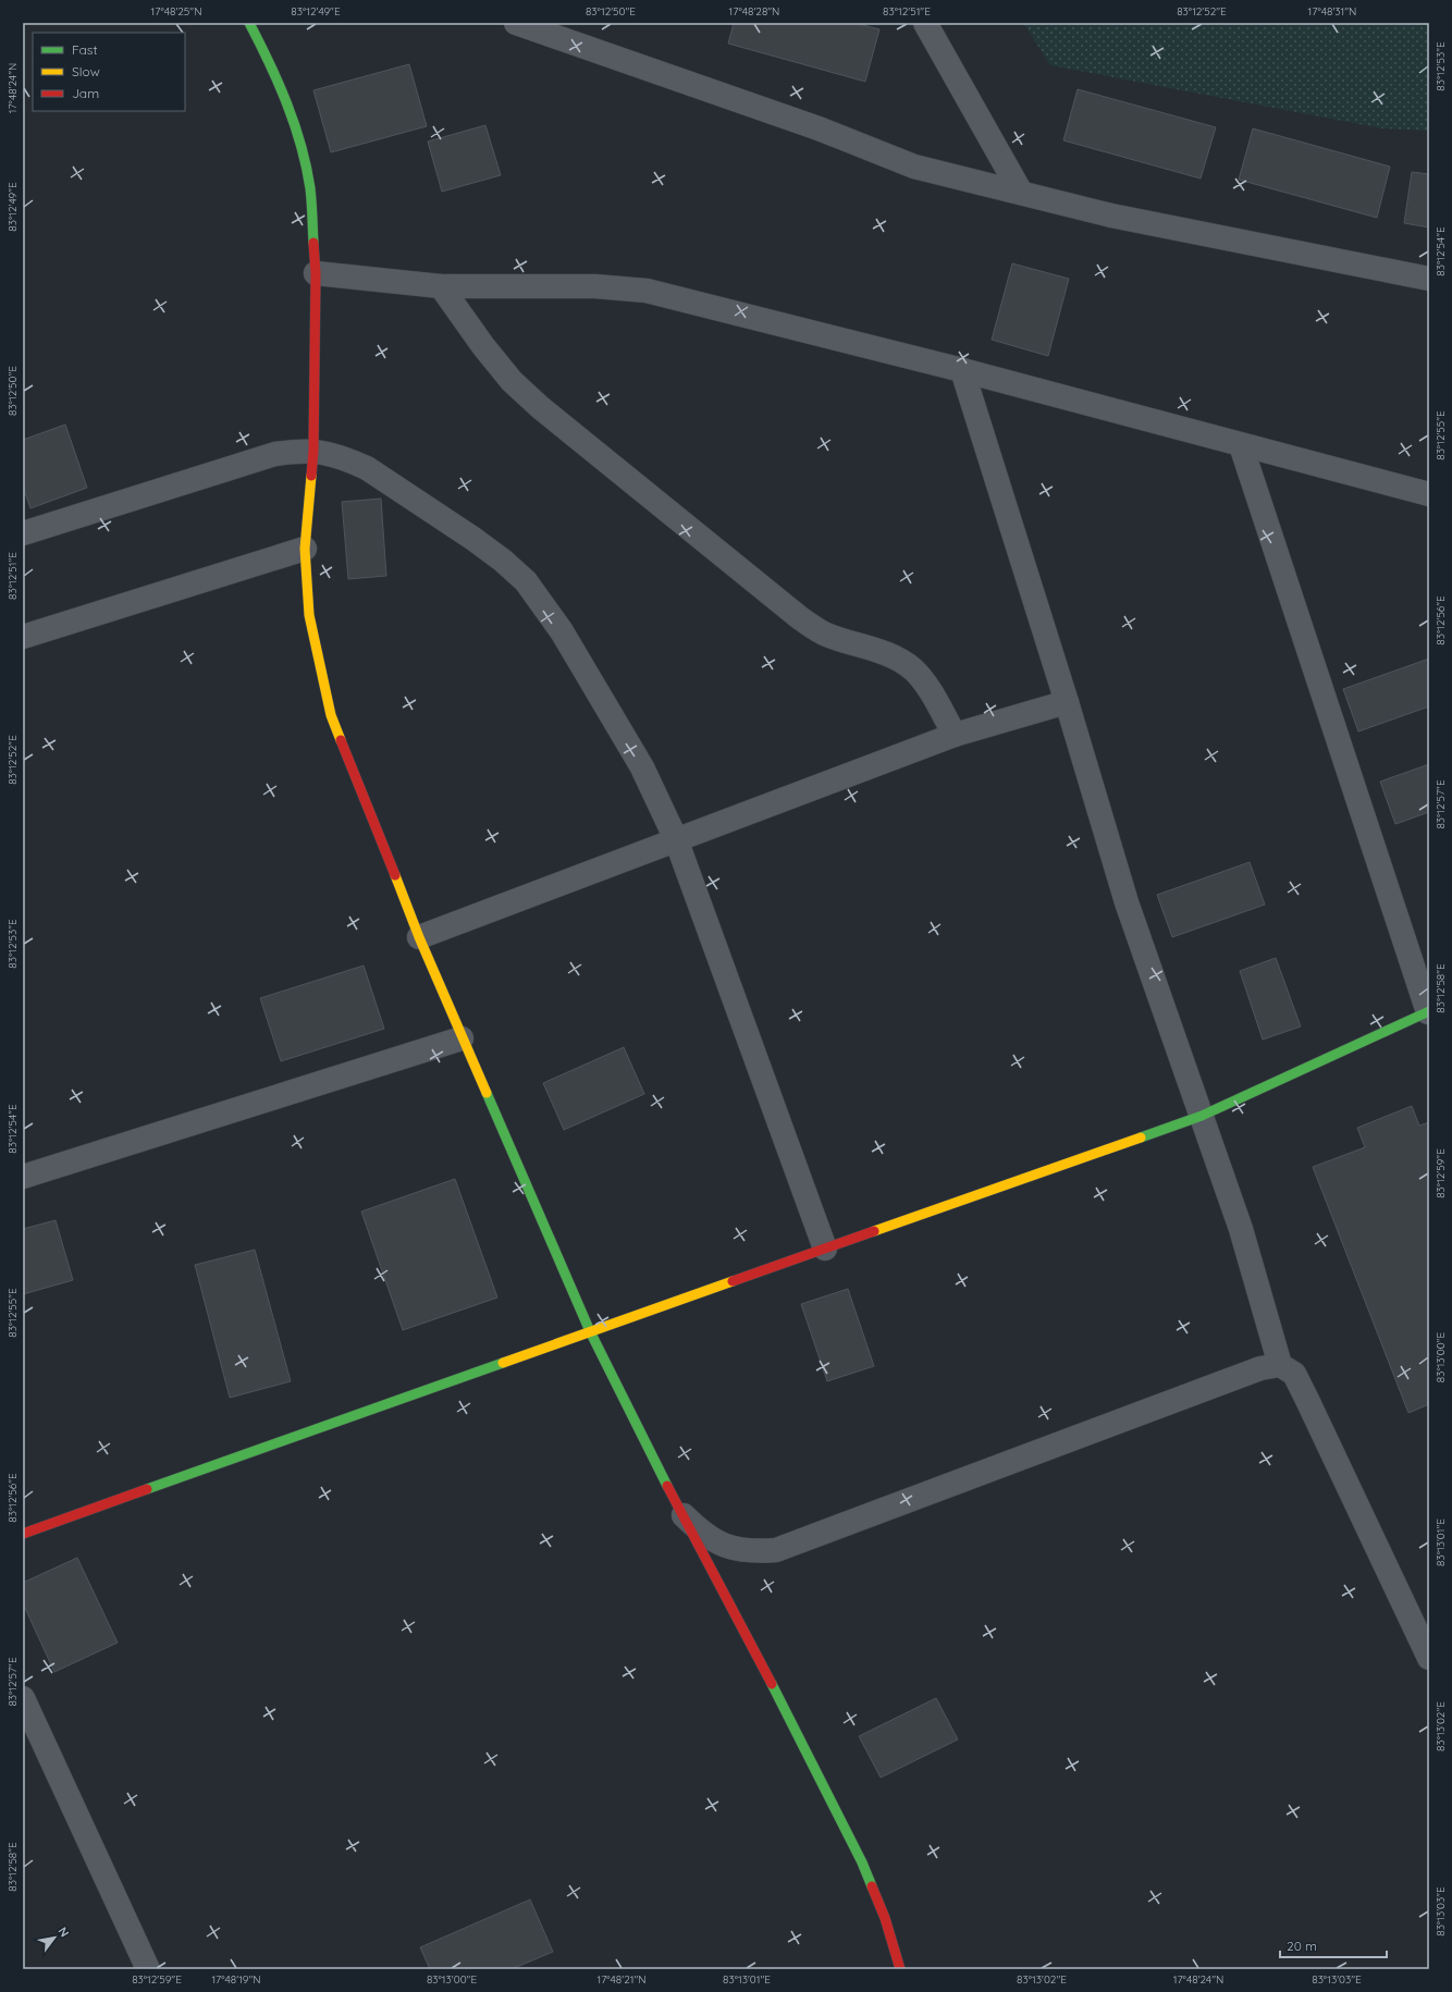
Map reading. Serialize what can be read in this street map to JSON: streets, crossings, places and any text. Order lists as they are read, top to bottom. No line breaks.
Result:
{"legend":["Fast","Slow","Jam"],"scale_bar":"20 m","north":"top right","coordinates":["17°48'25\"N","83°12'49\"E","83°12'50\"E","17°48'28\"N","83°12'51\"E","83°12'52\"E","17°48'31\"N","83°12'53\"E","17°48'24\"N","83°12'54\"E","83°12'55\"E","83°12'56\"E","83°12'57\"E","83°12'58\"E","83°12'59\"E","83°13'00\"E","83°13'01\"E","83°13'02\"E","83°13'03\"E","17°48'19\"N","17°48'21\"N"]}
